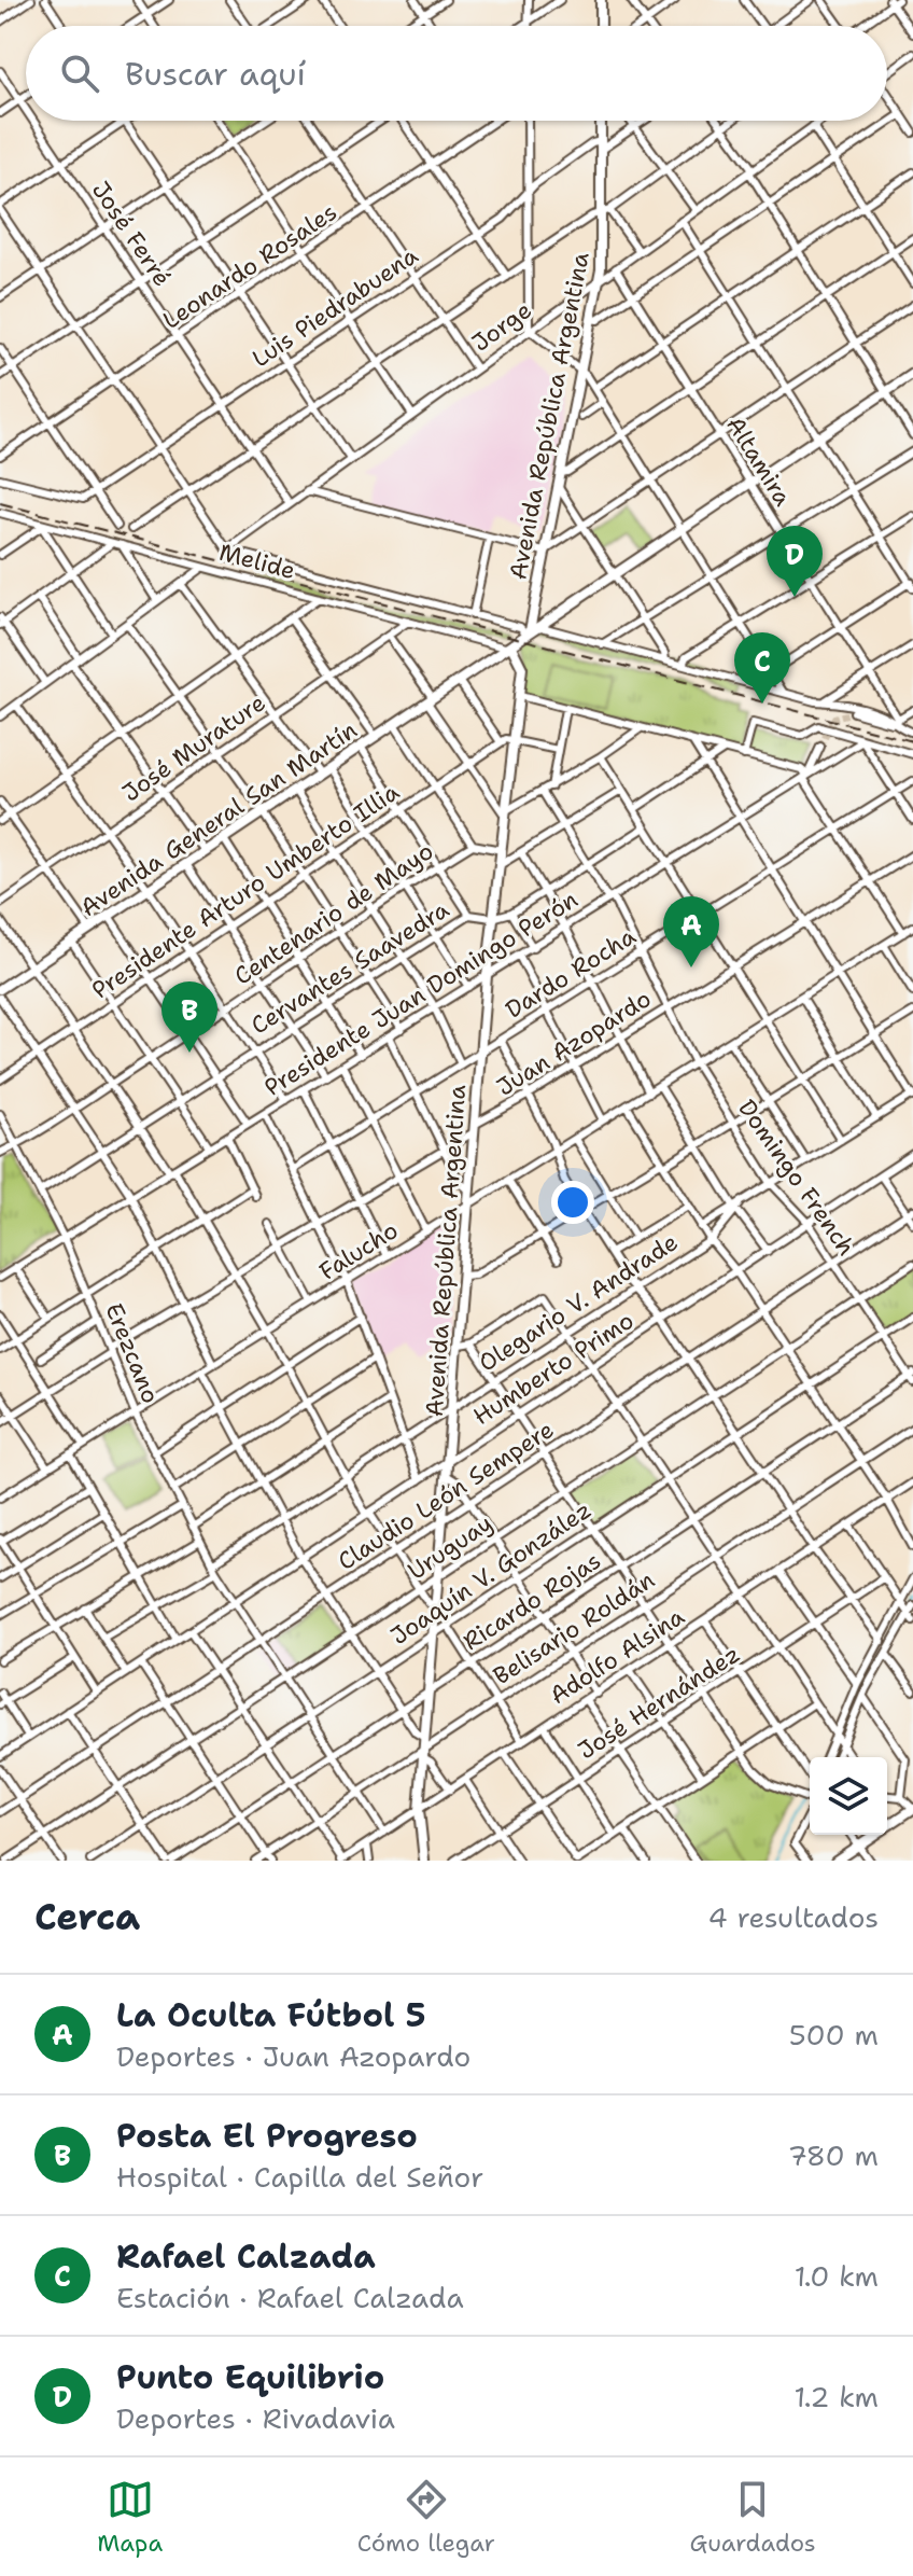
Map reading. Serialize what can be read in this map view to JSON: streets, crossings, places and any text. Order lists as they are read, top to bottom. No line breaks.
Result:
{"streets":{"main road":["Avenida República Argentina","Avenida General San Martín"],"street":["José Ferré","Leonardo Rosales","Luis Piedrabuena","Jorge","Altamira","Melide","José Murature","Presidente Arturo Umberto Illia","Centenario de Mayo","Cervantes Saavedra","Dardo Rocha","Presidente Juan Domingo Perón","Juan Azopardo","Domingo French","Falucho","Olegario V. Andrade","Erezcano","Humberto Primo","Claudio León Sempere","Uruguay","Joaquín V. González","Ricardo Rojas","Belisario Roldán","Adolfo Alsina","José Hernández"]},"crossings":[["José Ferré","Leonardo Rosales"],["José Ferré","Luis Piedrabuena"],["José Ferré","Jorge"],["Luis Piedrabuena","Avenida República Argentina"],["Jorge","Avenida República Argentina"],["Jorge","Altamira"],["Avenida República Argentina","Melide"],["Avenida República Argentina","Avenida General San Martín"],["Avenida República Argentina","Presidente Arturo Umberto Illia"],["Avenida República Argentina","Cervantes Saavedra"],["Avenida República Argentina","Dardo Rocha"],["Avenida República Argentina","Presidente Juan Domingo Perón"],["Avenida República Argentina","Juan Azopardo"],["Avenida República Argentina","Falucho"],["Avenida República Argentina","Olegario V. Andrade"],["Avenida República Argentina","Humberto Primo"],["Avenida República Argentina","Claudio León Sempere"],["Avenida República Argentina","Uruguay"],["Avenida República Argentina","Joaquín V. González"],["Avenida República Argentina","Ricardo Rojas"],["Avenida República Argentina","Belisario Roldán"],["Avenida República Argentina","Adolfo Alsina"],["Altamira","Avenida General San Martín"],["Melide","José Murature"],["Melide","Avenida General San Martín"],["Centenario de Mayo","Erezcano"],["Cervantes Saavedra","Domingo French"],["Cervantes Saavedra","Erezcano"],["Dardo Rocha","Domingo French"],["Presidente Juan Domingo Perón","Domingo French"],["Presidente Juan Domingo Perón","Erezcano"],["Juan Azopardo","Domingo French"],["Juan Azopardo","Erezcano"],["Domingo French","Falucho"],["Domingo French","Olegario V. Andrade"],["Domingo French","Humberto Primo"],["Domingo French","Claudio León Sempere"],["Domingo French","Uruguay"],["Domingo French","Joaquín V. González"],["Domingo French","Ricardo Rojas"],["Falucho","Erezcano"],["Olegario V. Andrade","Erezcano"],["Erezcano","Humberto Primo"],["Erezcano","Claudio León Sempere"],["Erezcano","Uruguay"],["Erezcano","Joaquín V. González"],["Erezcano","Ricardo Rojas"],["Erezcano","Belisario Roldán"],["Erezcano","Adolfo Alsina"]],"page":{"search":"Buscar aquí","pins":["D","C","A","B"],"heading":["Cerca","4 resultados"],"list":[{"mark":"A","name":"La Oculta Fútbol 5","note":"Deportes · Juan Azopardo","value":"500 m"},{"mark":"B","name":"Posta El Progreso","note":"Hospital · Capilla del Señor","value":"780 m"},{"mark":"C","name":"Rafael Calzada","note":"Estación · Rafael Calzada","value":"1.0 km"},{"mark":"D","name":"Punto Equilibrio","note":"Deportes · Rivadavia","value":"1.2 km"}],"nav":["Mapa","Cómo llegar","Guardados"]}}
